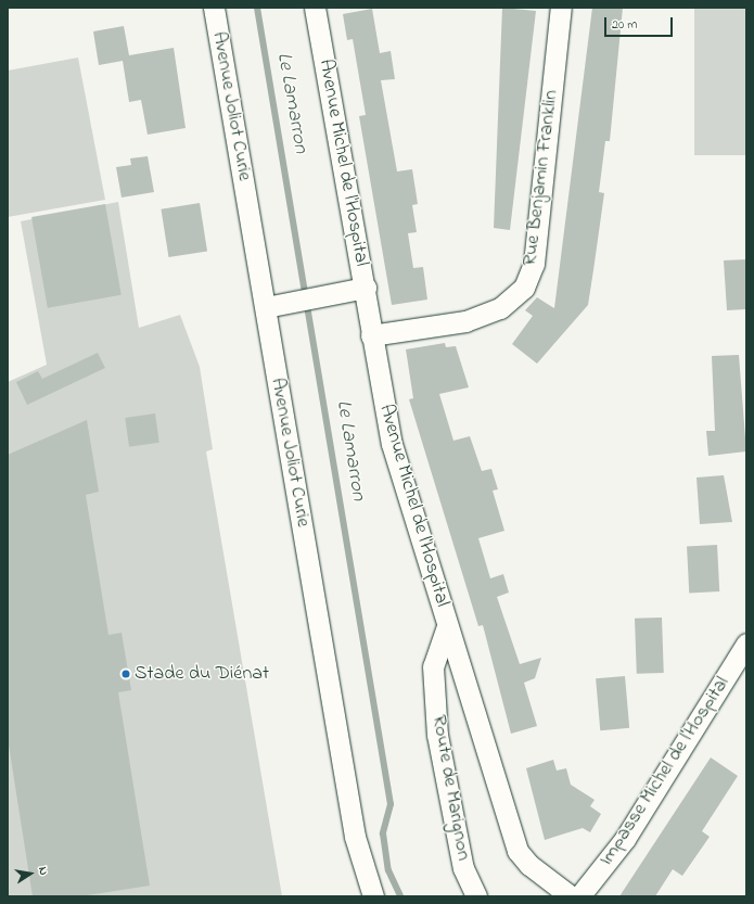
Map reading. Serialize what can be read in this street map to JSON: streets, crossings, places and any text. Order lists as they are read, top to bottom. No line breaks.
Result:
{"streets":{"street":["Avenue Joliot Curie","Avenue Michel de l'Hospital","Rue Benjamin Franklin","Impasse Michel de l'Hospital","Route de Marignon"]},"crossings":[["Avenue Michel de l'Hospital","Rue Benjamin Franklin"],["Avenue Michel de l'Hospital","Route de Marignon"]],"water":["Le Lamarron"],"places":["Stade du Diénat"],"scale_bar":"20 m","north":"right"}
